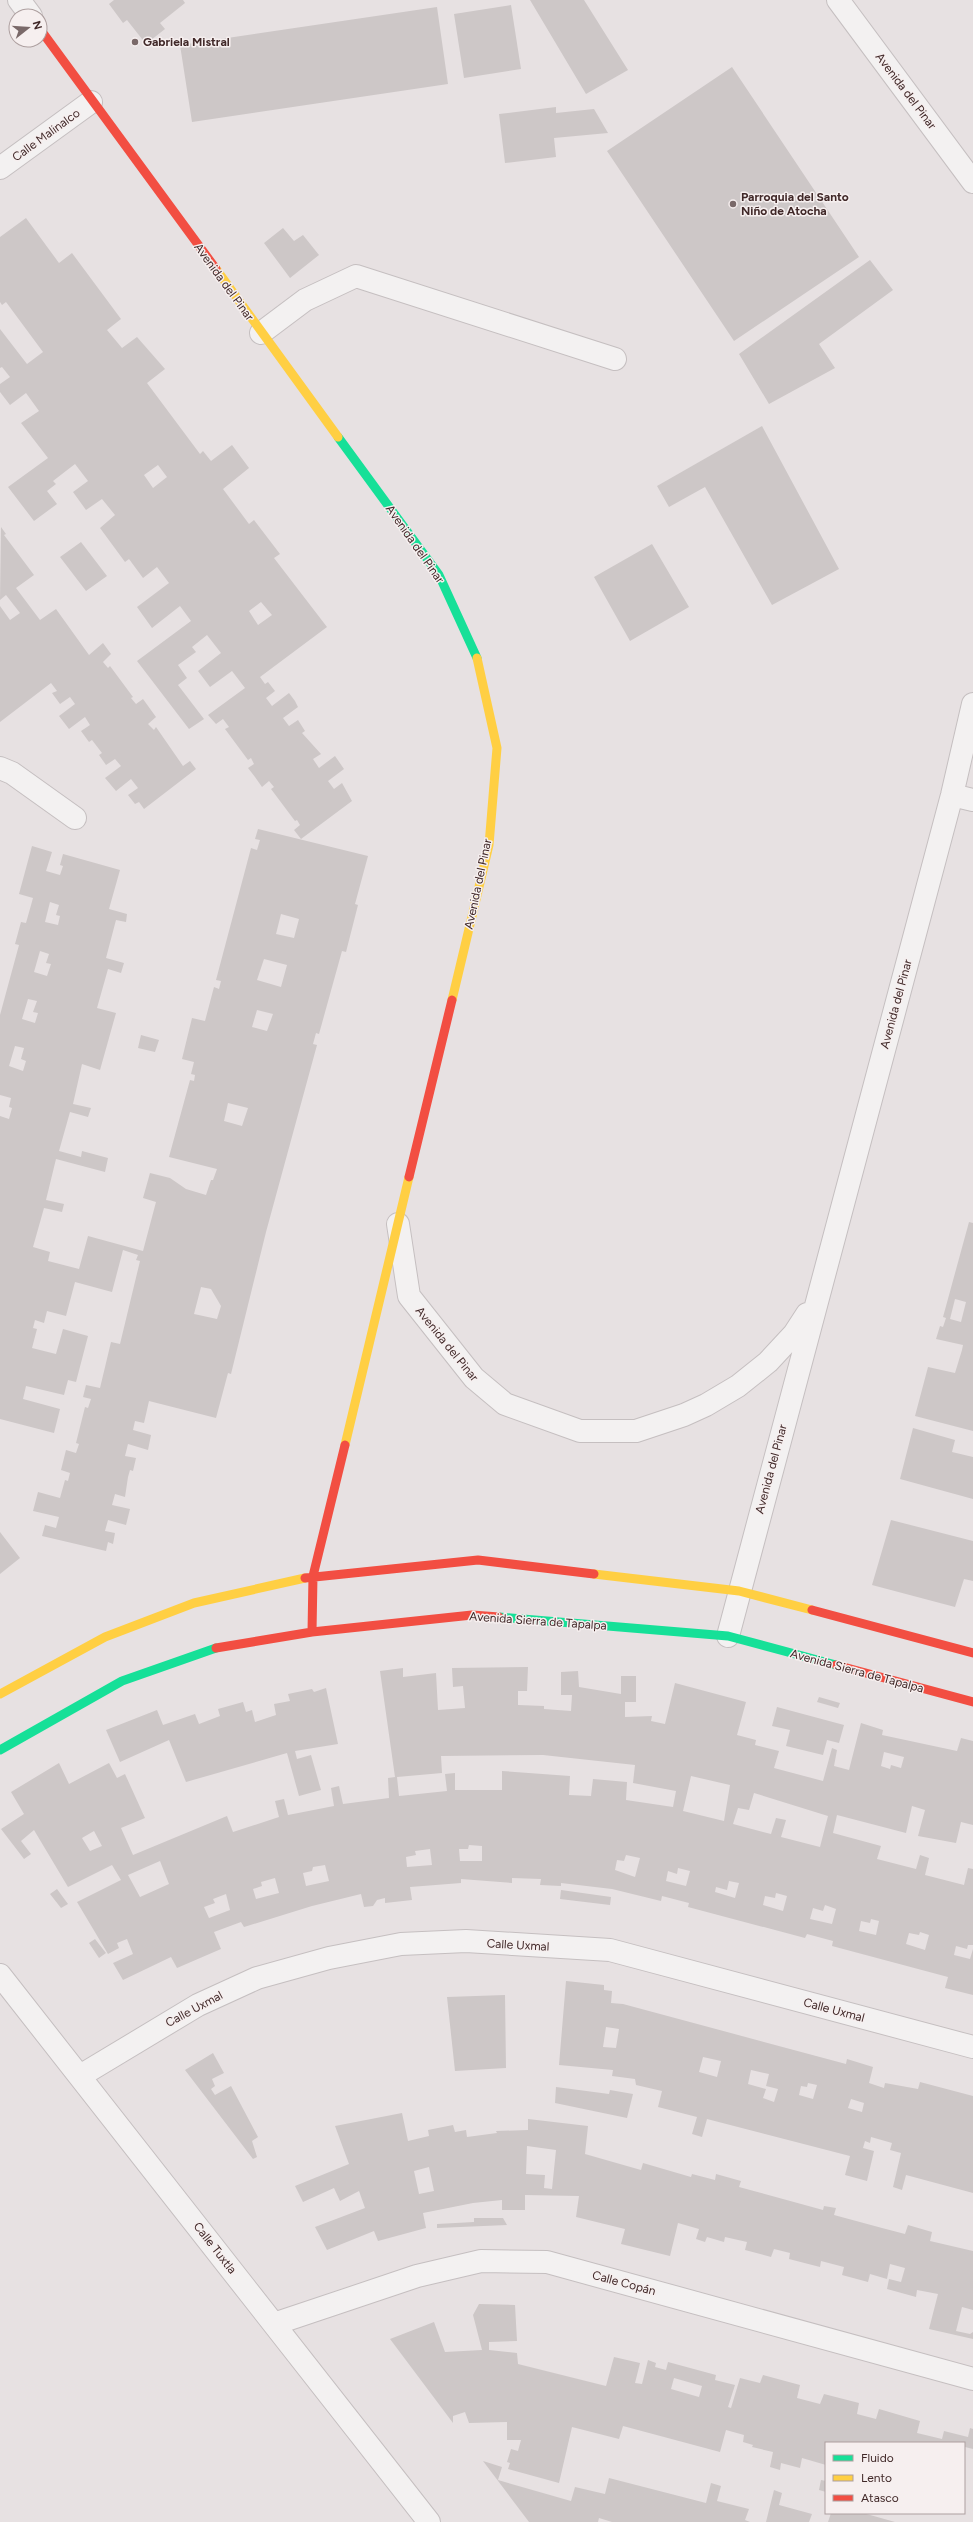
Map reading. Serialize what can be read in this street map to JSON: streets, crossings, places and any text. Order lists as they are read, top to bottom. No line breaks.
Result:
{"streets":{"street":["Avenida del Pinar","Calle Malinalco","Avenida Sierra de Tapalpa","Calle Uxmal","Calle Tuxtla","Calle Copán"]},"crossings":[["Avenida del Pinar","Calle Malinalco"],["Avenida del Pinar","Avenida Sierra de Tapalpa"],["Calle Uxmal","Calle Tuxtla"],["Calle Tuxtla","Calle Copán"]],"places":["Gabriela Mistral","Parroquia del Santo Niño de Atocha"],"legend":["Fluido","Lento","Atasco"],"north":"right"}
